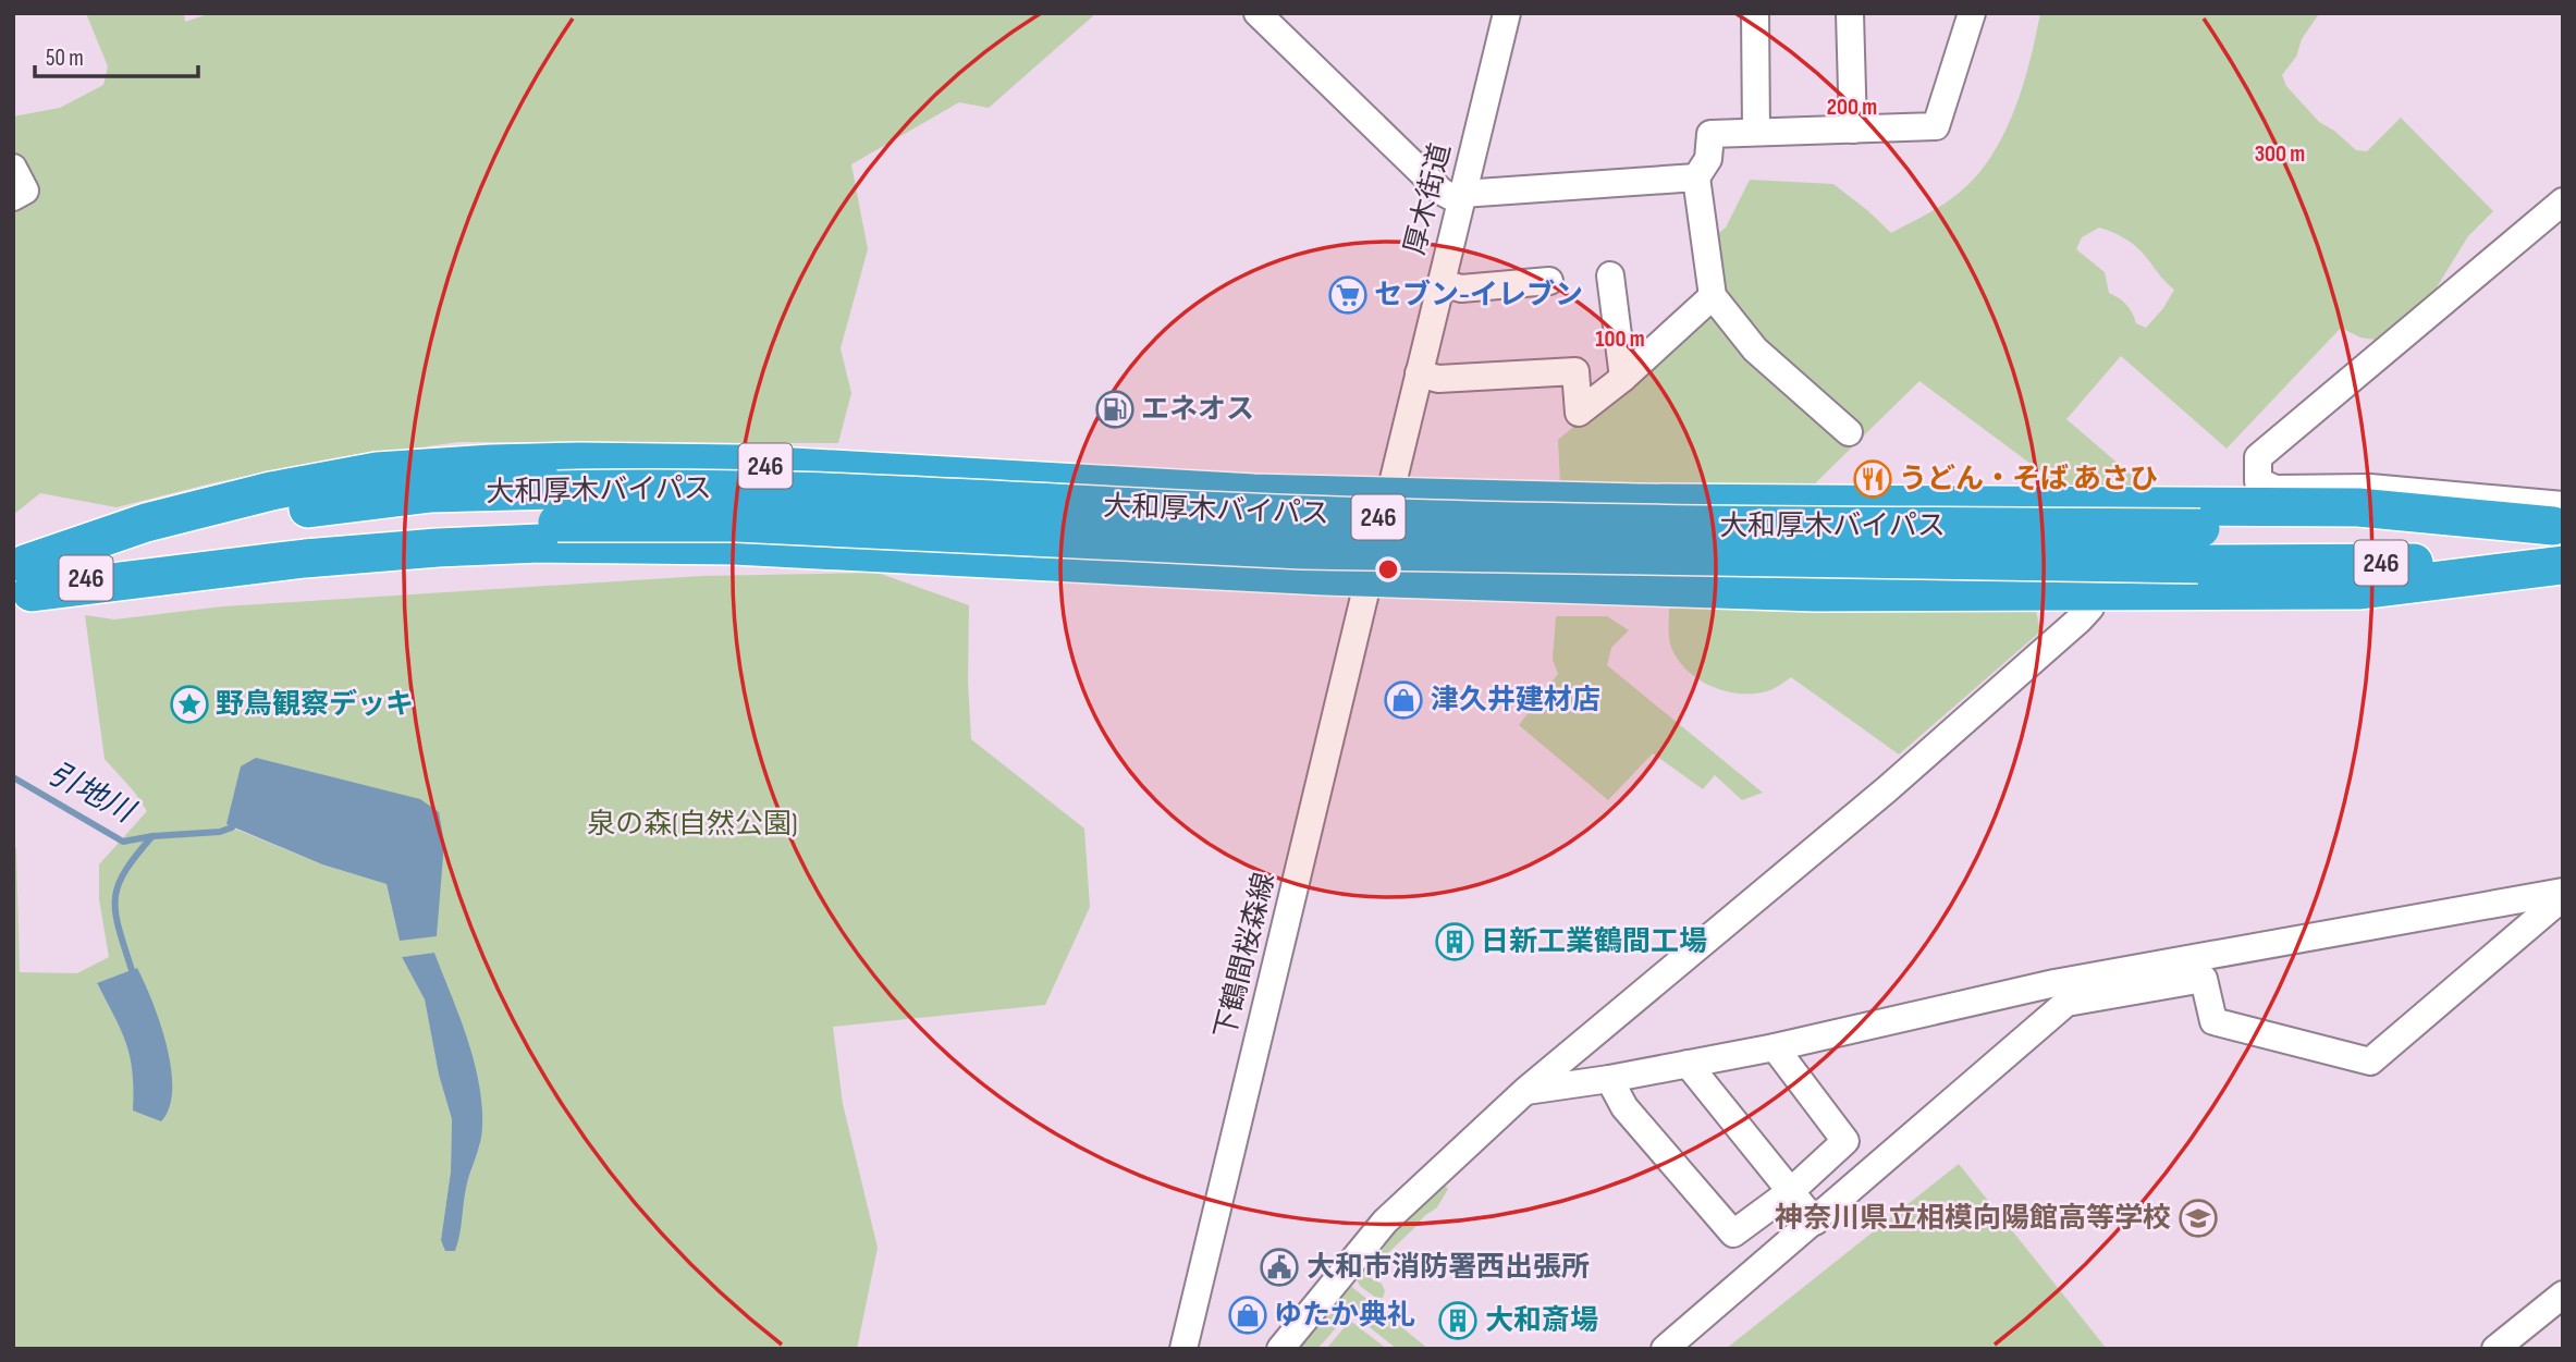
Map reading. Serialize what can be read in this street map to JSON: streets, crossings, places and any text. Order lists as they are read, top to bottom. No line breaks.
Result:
{"streets":{"highway":["246","大和厚木バイパス"],"street":["厚木街道","下鶴間桜森線"]},"crossings":[["厚木街道","246"],["厚木街道","下鶴間桜森線"],["246","大和厚木バイパス"],["246","下鶴間桜森線"]],"water":["引地川"],"parks":["泉の森(自然公園)"],"places":{"supermarket":["セブン-イレブン"],"fuel station":["エネオス"],"restaurant":["うどん・そば あさひ"],"shop":["津久井建材店","ゆたか典礼"],"place":["野鳥観察デッキ"],"building":["日新工業鶴間工場","大和斎場"],"school or university":["神奈川県立相模向陽館高等学校"],"public building":["大和市消防署西出張所"]},"scale_bar":"50 m","rings":["200 m","300 m","100 m"]}
